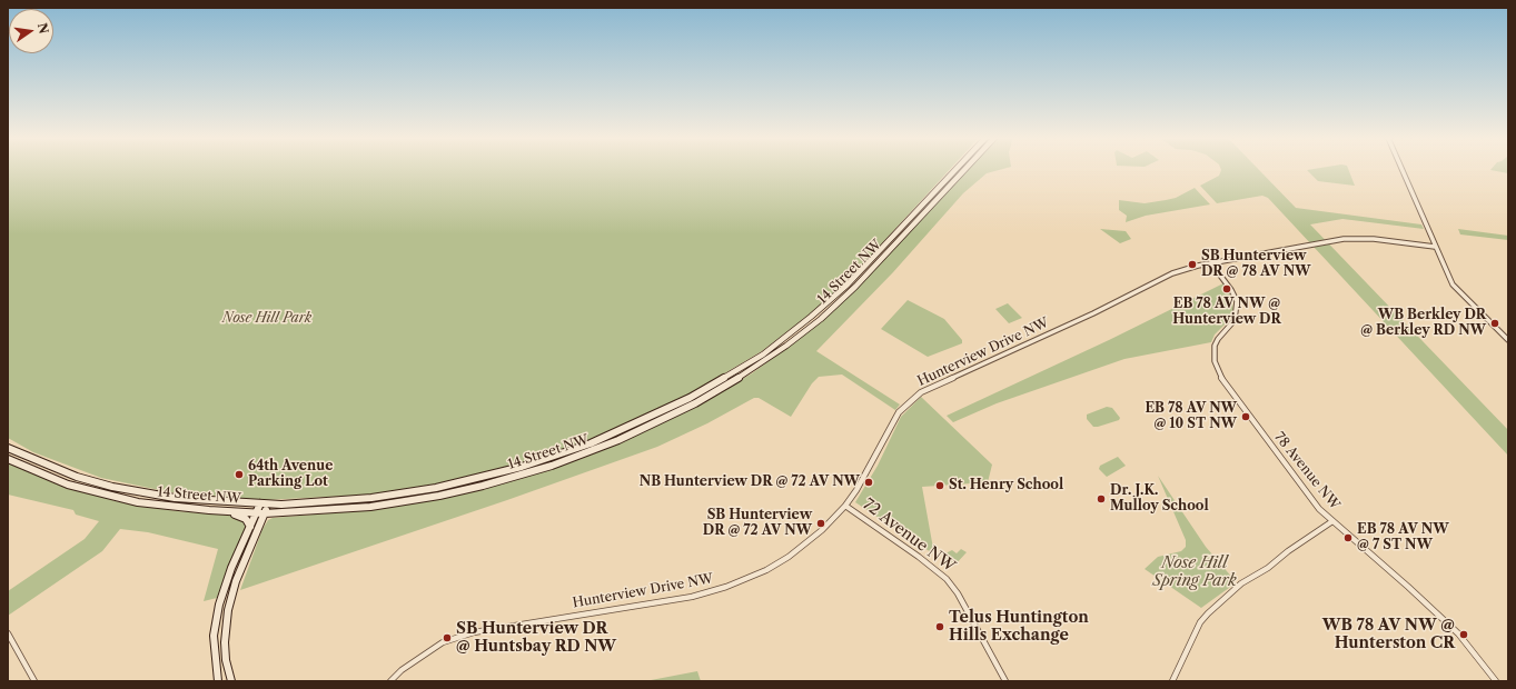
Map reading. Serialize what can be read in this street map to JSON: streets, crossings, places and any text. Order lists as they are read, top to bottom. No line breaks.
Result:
{"streets":{"main road":["14 Street NW"],"street":["Hunterview Drive NW","78 Avenue NW","72 Avenue NW"]},"crossings":[["Hunterview Drive NW","78 Avenue NW"],["Hunterview Drive NW","72 Avenue NW"]],"parks":["Nose Hill Park","Nose Hill Spring Park"],"places":["SB Hunterview DR @ 78 AV NW","EB 78 AV NW @ Hunterview DR","WB Berkley DR @ Berkley RD NW","EB 78 AV NW @ 10 ST NW","64th Avenue Parking Lot","NB Hunterview DR @ 72 AV NW","St. Henry School","Dr. J.K. Mulloy School","SB Hunterview DR @ 72 AV NW","EB 78 AV NW @ 7 ST NW","Telus Huntington Hills Exchange","WB 78 AV NW @ Hunterston CR","SB Hunterview DR @ Huntsbay RD NW"],"north":"right"}
